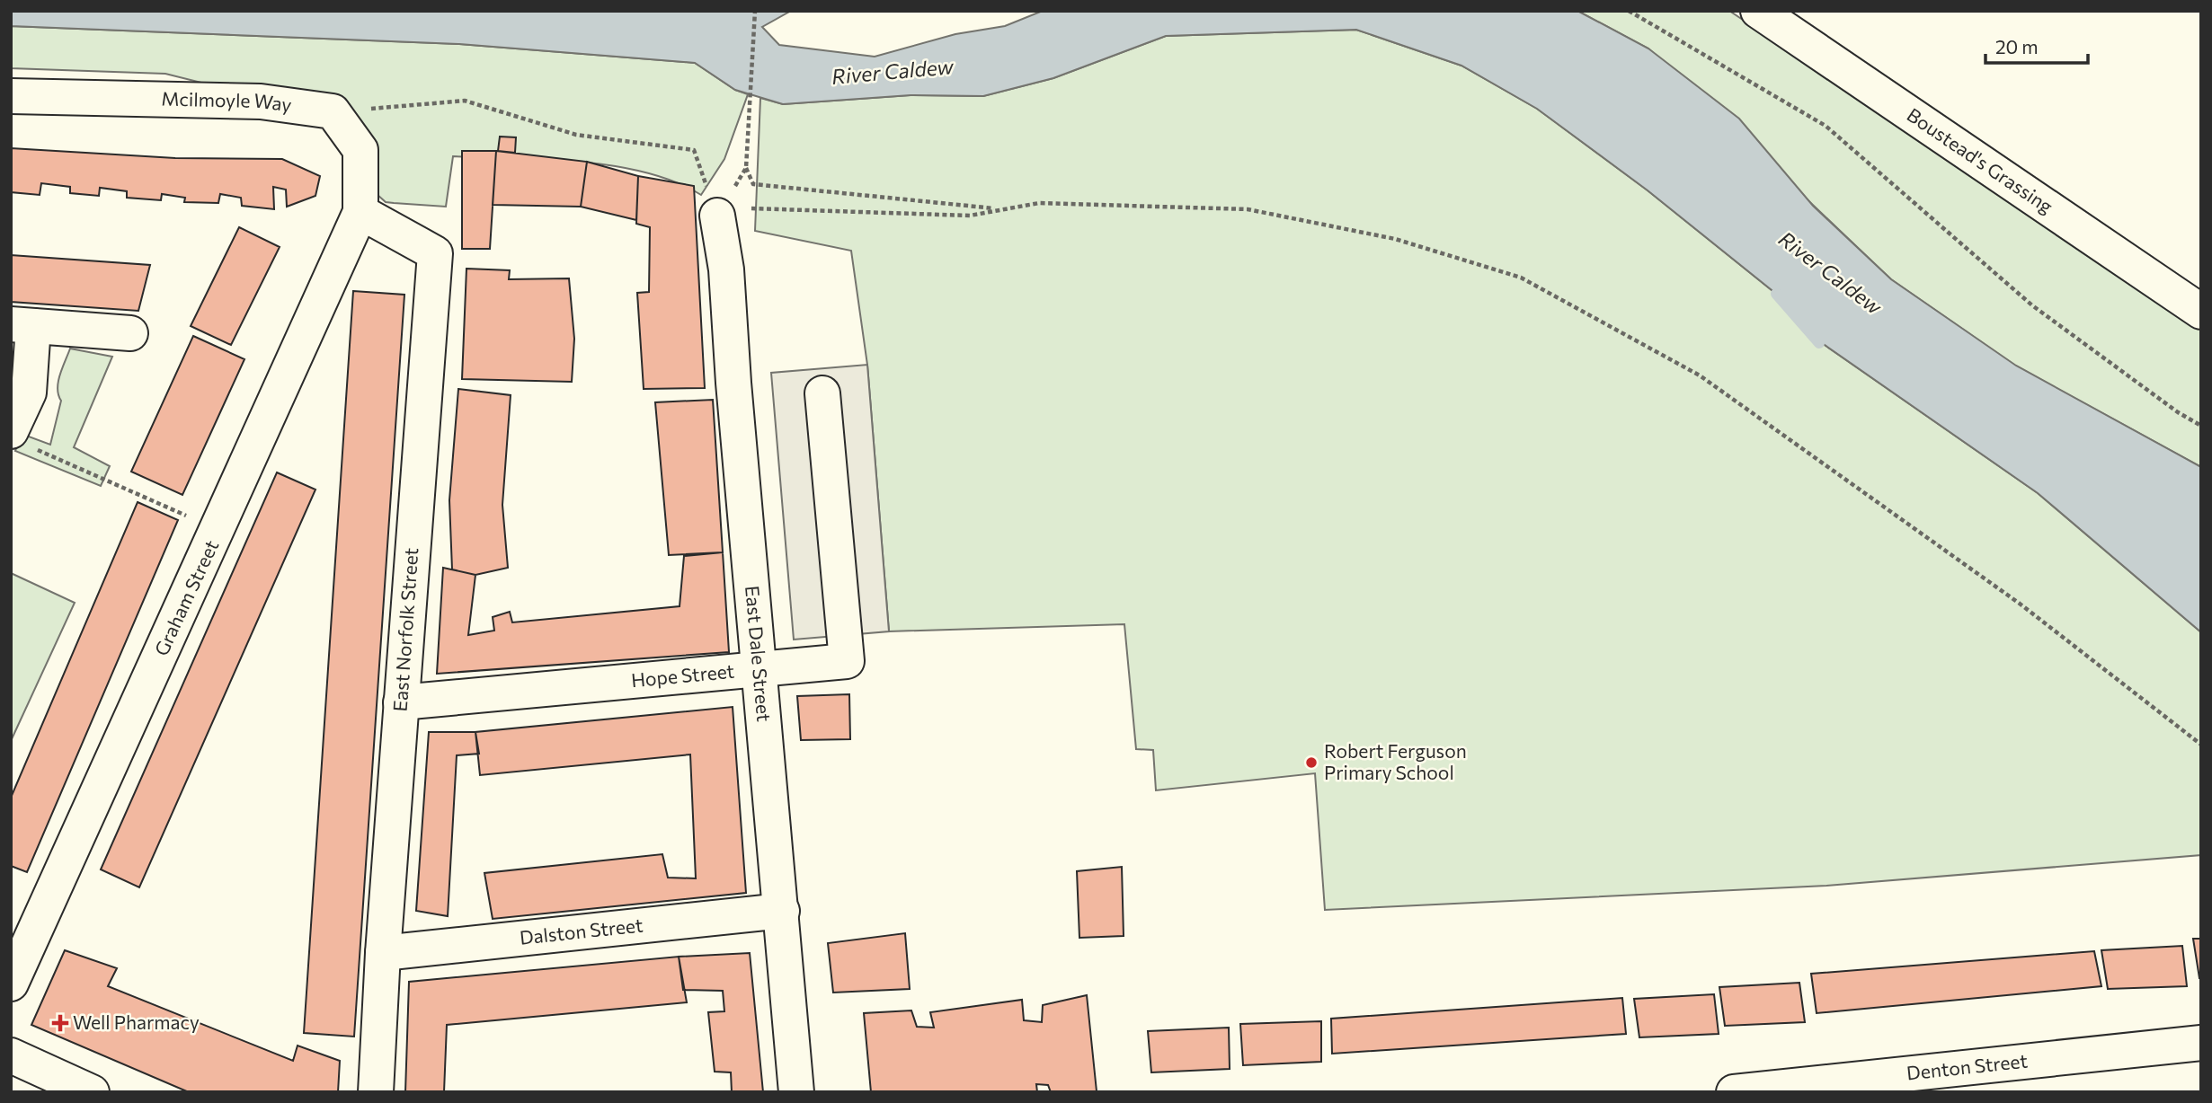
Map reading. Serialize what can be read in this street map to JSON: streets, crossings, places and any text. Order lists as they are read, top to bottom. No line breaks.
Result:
{"streets":{"street":["Mcilmoyle Way","Boustead's Grassing","Graham Street","East Norfolk Street","East Dale Street","Hope Street","Dalston Street","Denton Street"]},"crossings":[["Graham Street","East Norfolk Street"],["East Norfolk Street","Hope Street"],["East Norfolk Street","Dalston Street"],["East Dale Street","Hope Street"],["East Dale Street","Dalston Street"]],"water":["River Caldew"],"places":{"other":["Robert Ferguson Primary School"],"health":["Well Pharmacy"]},"scale_bar":"20 m"}
